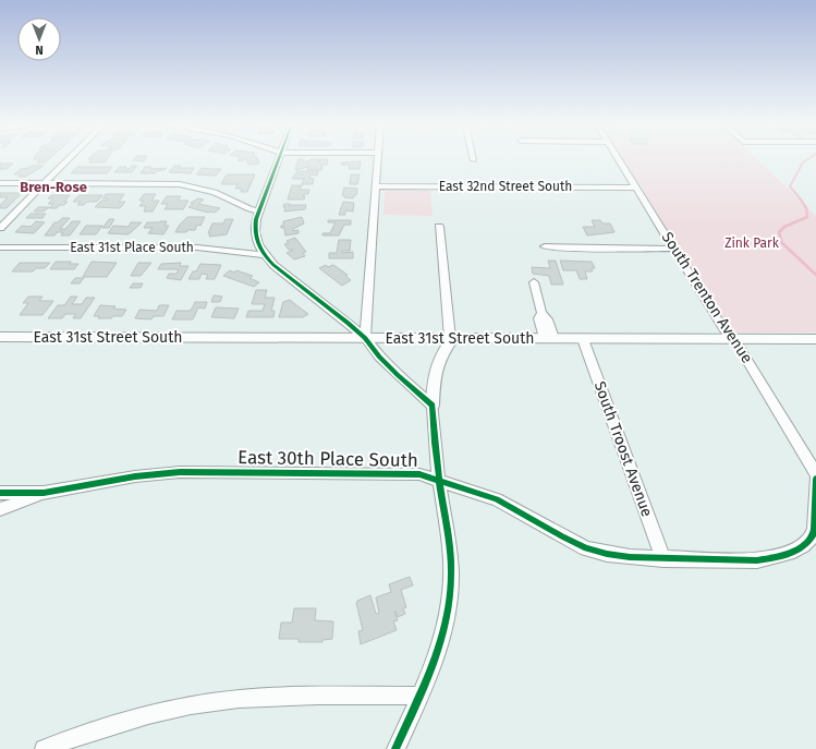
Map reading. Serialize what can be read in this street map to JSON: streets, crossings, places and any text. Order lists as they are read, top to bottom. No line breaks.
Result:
{"streets":{"main road":["East 31st Street South"],"street":["East 32nd Street South","East 31st Place South","South Trenton Avenue","South Troost Avenue","East 30th Place South"]},"crossings":[["East 32nd Street South","South Trenton Avenue"],["South Trenton Avenue","East 31st Street South"],["East 31st Street South","South Troost Avenue"],["South Troost Avenue","East 30th Place South"]],"districts":["Bren-Rose"],"parks":["Zink Park"],"north":"bottom"}
